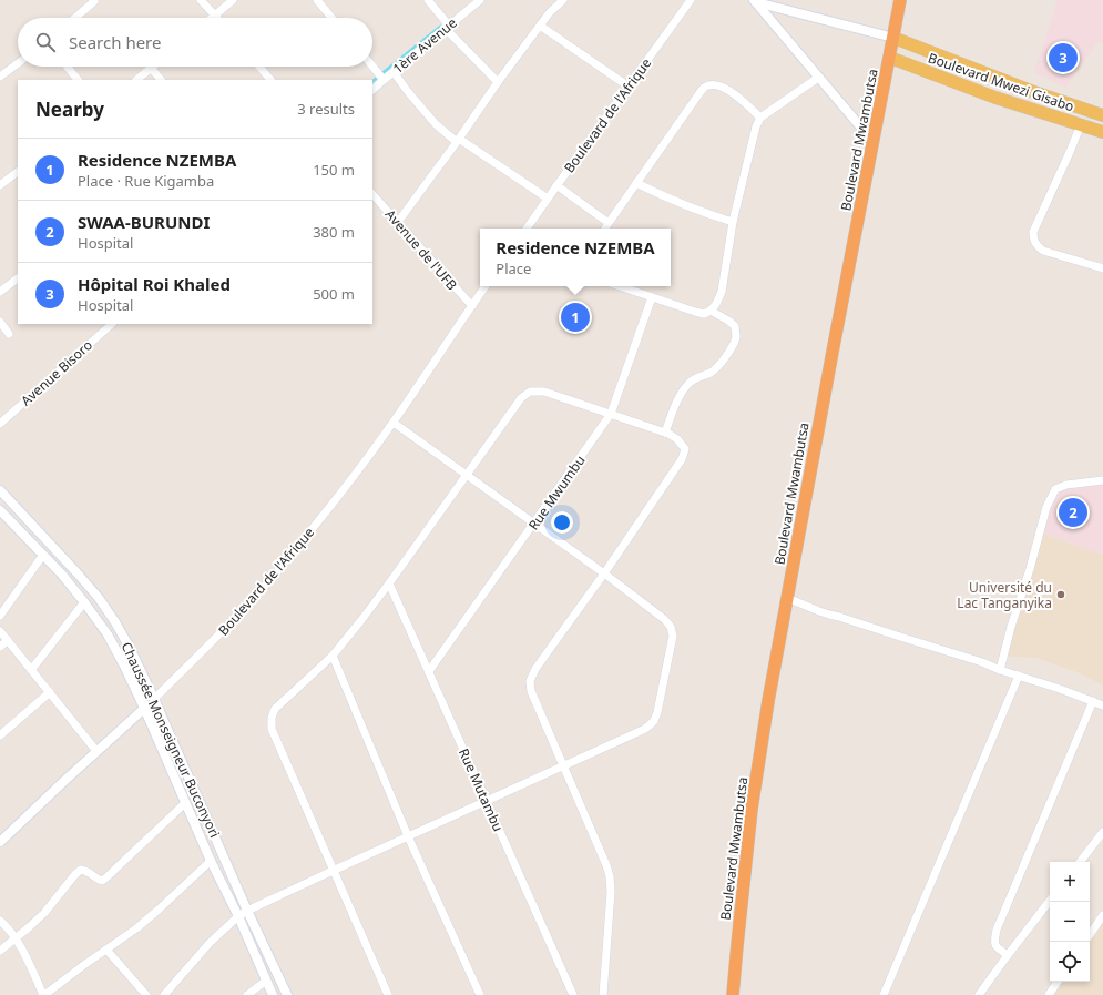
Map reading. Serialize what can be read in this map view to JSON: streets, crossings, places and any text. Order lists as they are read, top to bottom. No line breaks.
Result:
{"streets":{"highway":["Boulevard Mwambutsa"],"main road":["Boulevard Mwezi Gisabo"],"street":["1ère Avenue","Boulevard de l'Afrique","Avenue de l'UFB","Avenue Bisoro","Rue Mwumbu","Chaussée Monseigneur Buconyori","Rue Mutambu"]},"crossings":[["Boulevard Mwezi Gisabo","Boulevard Mwambutsa"],["Boulevard de l'Afrique","Avenue de l'UFB"],["Boulevard de l'Afrique","Chaussée Monseigneur Buconyori"],["Rue Mwumbu","Rue Mutambu"]],"places":["Université du Lac Tanganyika"],"page":{"search":"Search here","pins":["3","1","2"],"heading":["Nearby","3 results"],"list":[{"mark":"1","name":"Residence NZEMBA","note":"Place · Rue Kigamba","value":"150 m"},{"mark":"2","name":"SWAA-BURUNDI","note":"Hospital","value":"380 m"},{"mark":"3","name":"Hôpital Roi Khaled","note":"Hospital","value":"500 m"}],"popup":["Residence NZEMBA","Place"],"map_buttons":["+","−"]}}
